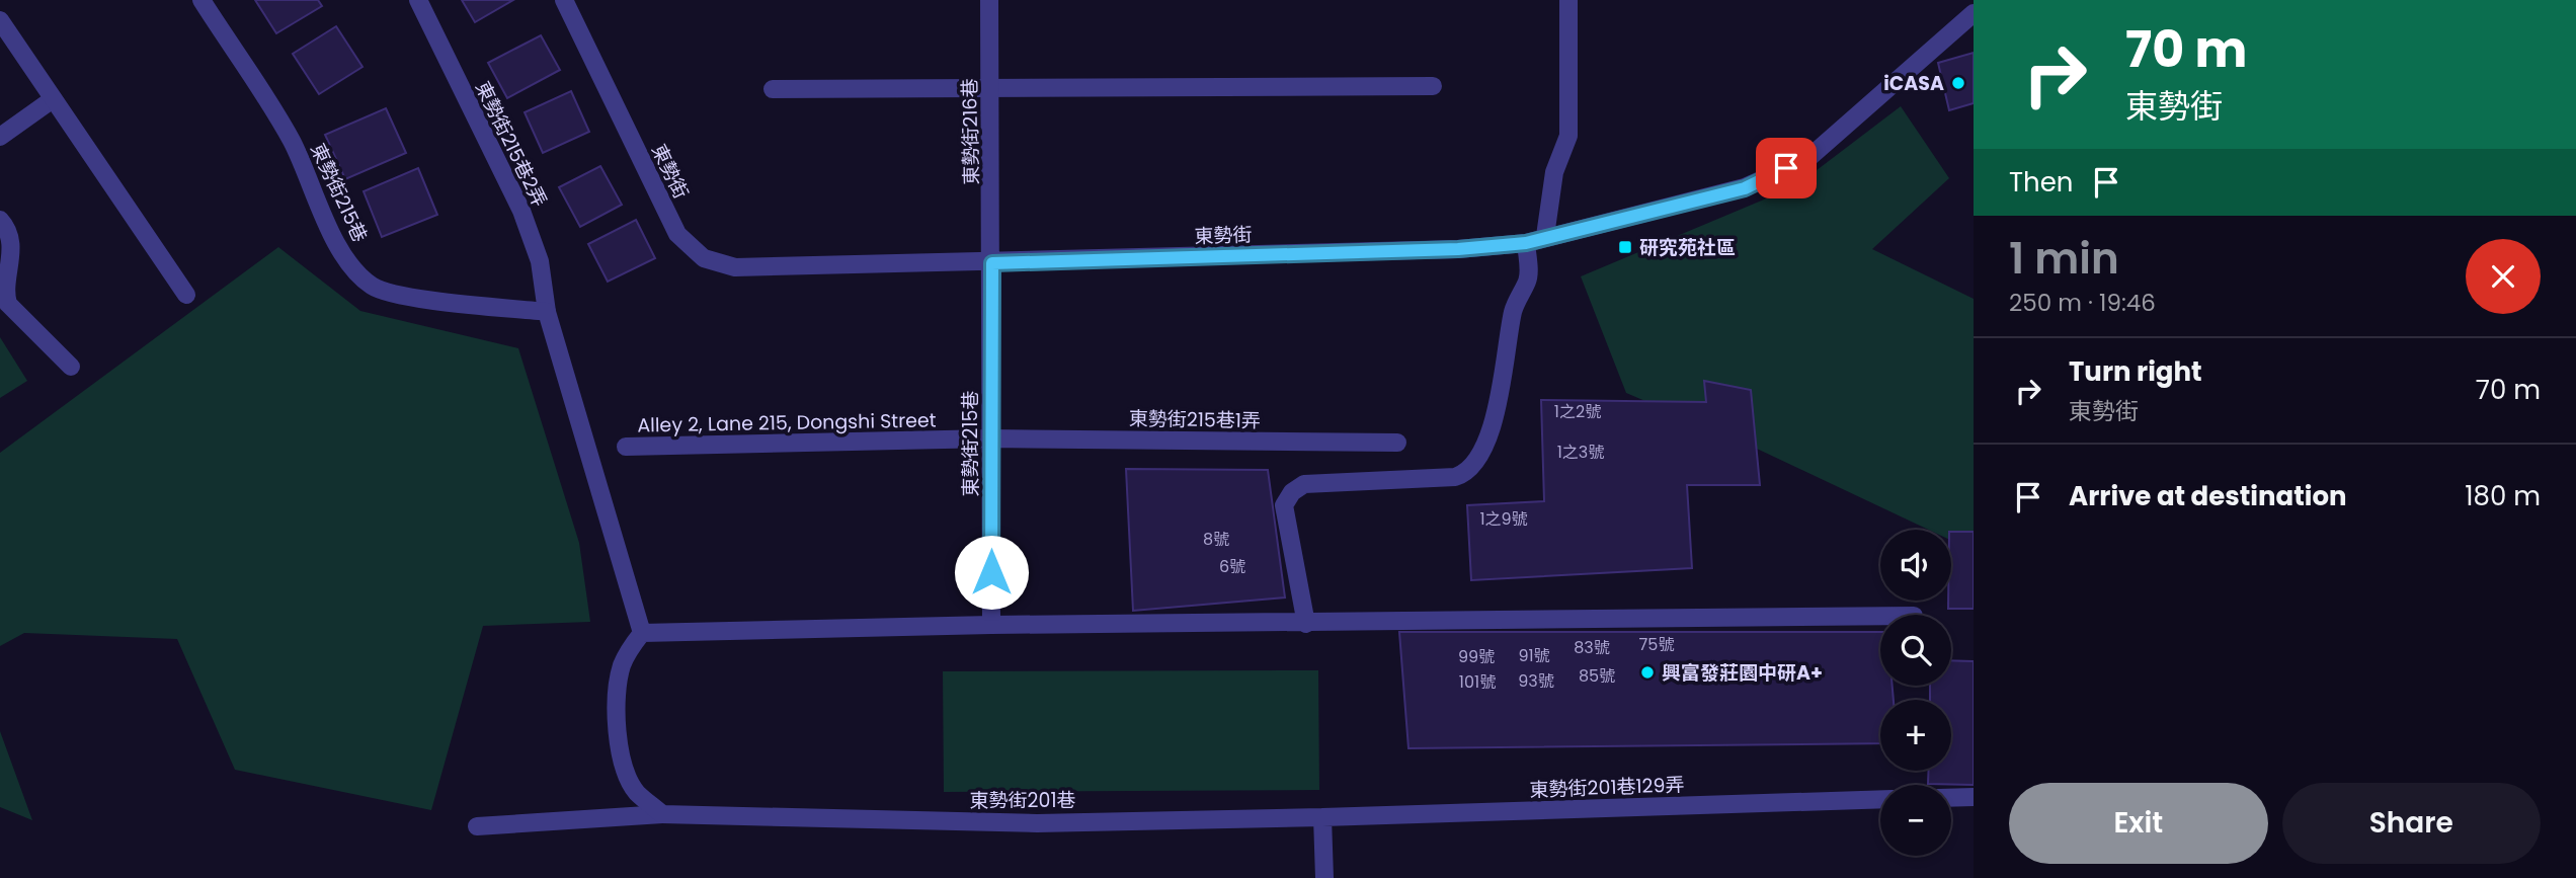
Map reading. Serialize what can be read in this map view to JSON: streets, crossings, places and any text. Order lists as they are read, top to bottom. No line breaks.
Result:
{"streets":{"street":["東勢街216巷","東勢街215巷2弄","東勢街","東勢街215巷","東勢街215巷1弄","Alley 2, Lane 215, Dongshi Street","東勢街201巷129弄","東勢街201巷"]},"crossings":[["東勢街216巷","東勢街"],["東勢街216巷","東勢街215巷"],["東勢街215巷2弄","東勢街215巷"],["東勢街","東勢街215巷"],["東勢街215巷","東勢街215巷1弄"],["東勢街215巷","Alley 2, Lane 215, Dongshi Street"],["東勢街215巷1弄","Alley 2, Lane 215, Dongshi Street"],["東勢街201巷129弄","東勢街201巷"]],"places":{"other":["iCASA","興富發莊園中研A+"],"transit":["研究苑社區"]},"house_numbers":["1之2號","1之3號","1之9號","8號","6號","75號","83號","91號","99號","85號","93號","101號"],"page":{"turn":["70 m","東勢街"],"then":"Then","heading":["1 min","250 m · 19:46"],"list":[{"name":"Turn right","note":"東勢街","value":"70 m"},{"name":"Arrive at destination","value":"180 m"}],"map_buttons":["+","−"],"buttons":["Exit","Share"]}}
